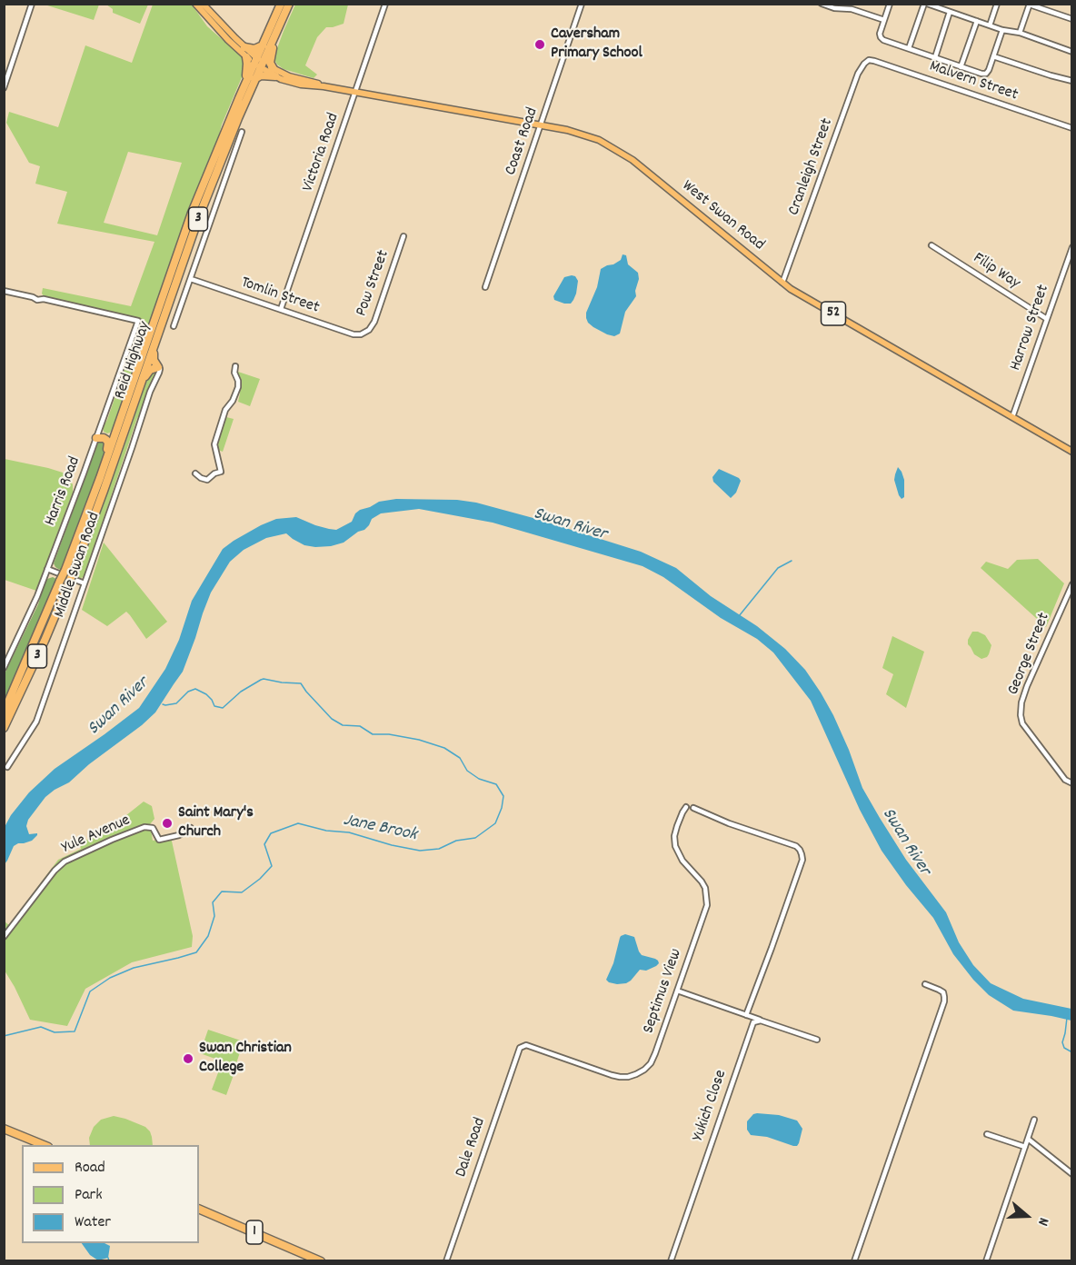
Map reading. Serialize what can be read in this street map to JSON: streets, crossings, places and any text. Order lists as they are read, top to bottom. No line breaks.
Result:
{"streets":{"highway":["3","Reid Highway","1"],"main road":["West Swan Road","52"],"street":["Malvern Street","Coast Road","Victoria Road","Cranleigh Street","Filip Way","Pow Street","Tomlin Street","Harrow Street","Harris Road","Middle Swan Road","George Street","Yule Avenue","Septimus View","Yukich Close","Dale Road"]},"crossings":[["Malvern Street","Cranleigh Street"],["Coast Road","West Swan Road"],["Victoria Road","West Swan Road"],["Victoria Road","Tomlin Street"],["Cranleigh Street","West Swan Road"],["West Swan Road","Harrow Street"],["West Swan Road","Reid Highway"],["Filip Way","Harrow Street"],["Pow Street","Tomlin Street"],["Septimus View","Dale Road"]],"water":["Swan River","Jane Brook"],"places":["Caversham Primary School","Saint Mary's Church","Swan Christian College"],"legend":["Road","Park","Water"],"north":"right"}
